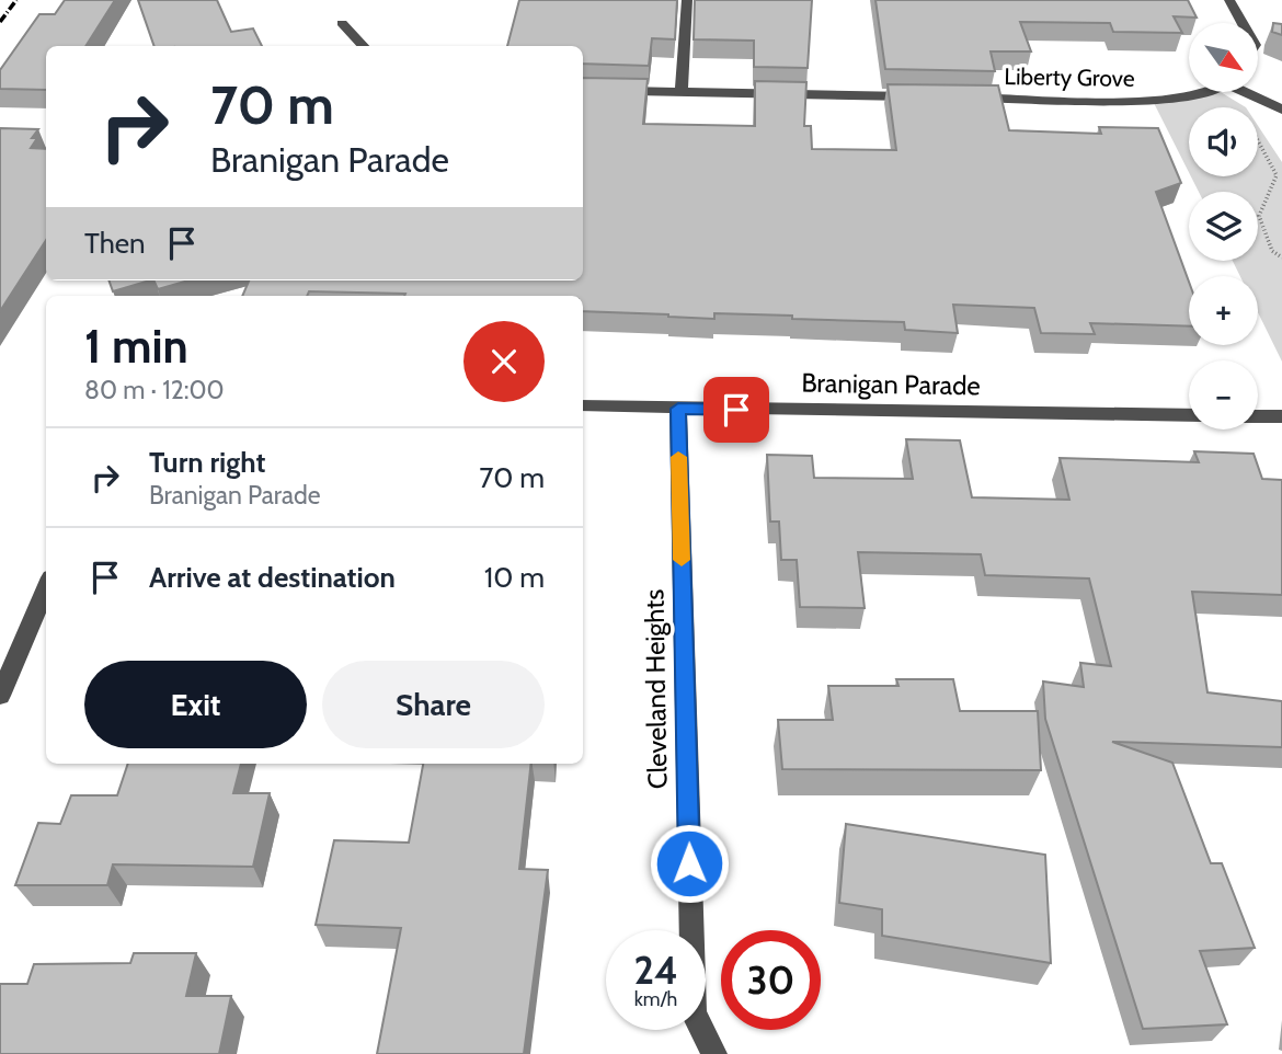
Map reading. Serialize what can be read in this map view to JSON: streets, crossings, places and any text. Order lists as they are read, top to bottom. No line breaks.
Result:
{"streets":{"street":["Liberty Grove","Branigan Parade","Cleveland Heights"]},"crossings":[["Branigan Parade","Cleveland Heights"]],"north":"bottom right","page":{"map_buttons":["+","−"],"turn":["70 m","Branigan Parade"],"then":"Then","heading":["1 min","80 m · 12:00"],"list":[{"name":"Turn right","note":"Branigan Parade","value":"70 m"},{"name":"Arrive at destination","value":"10 m"}],"buttons":["Exit","Share"],"speed":"24 km/h","limit":"30"}}
